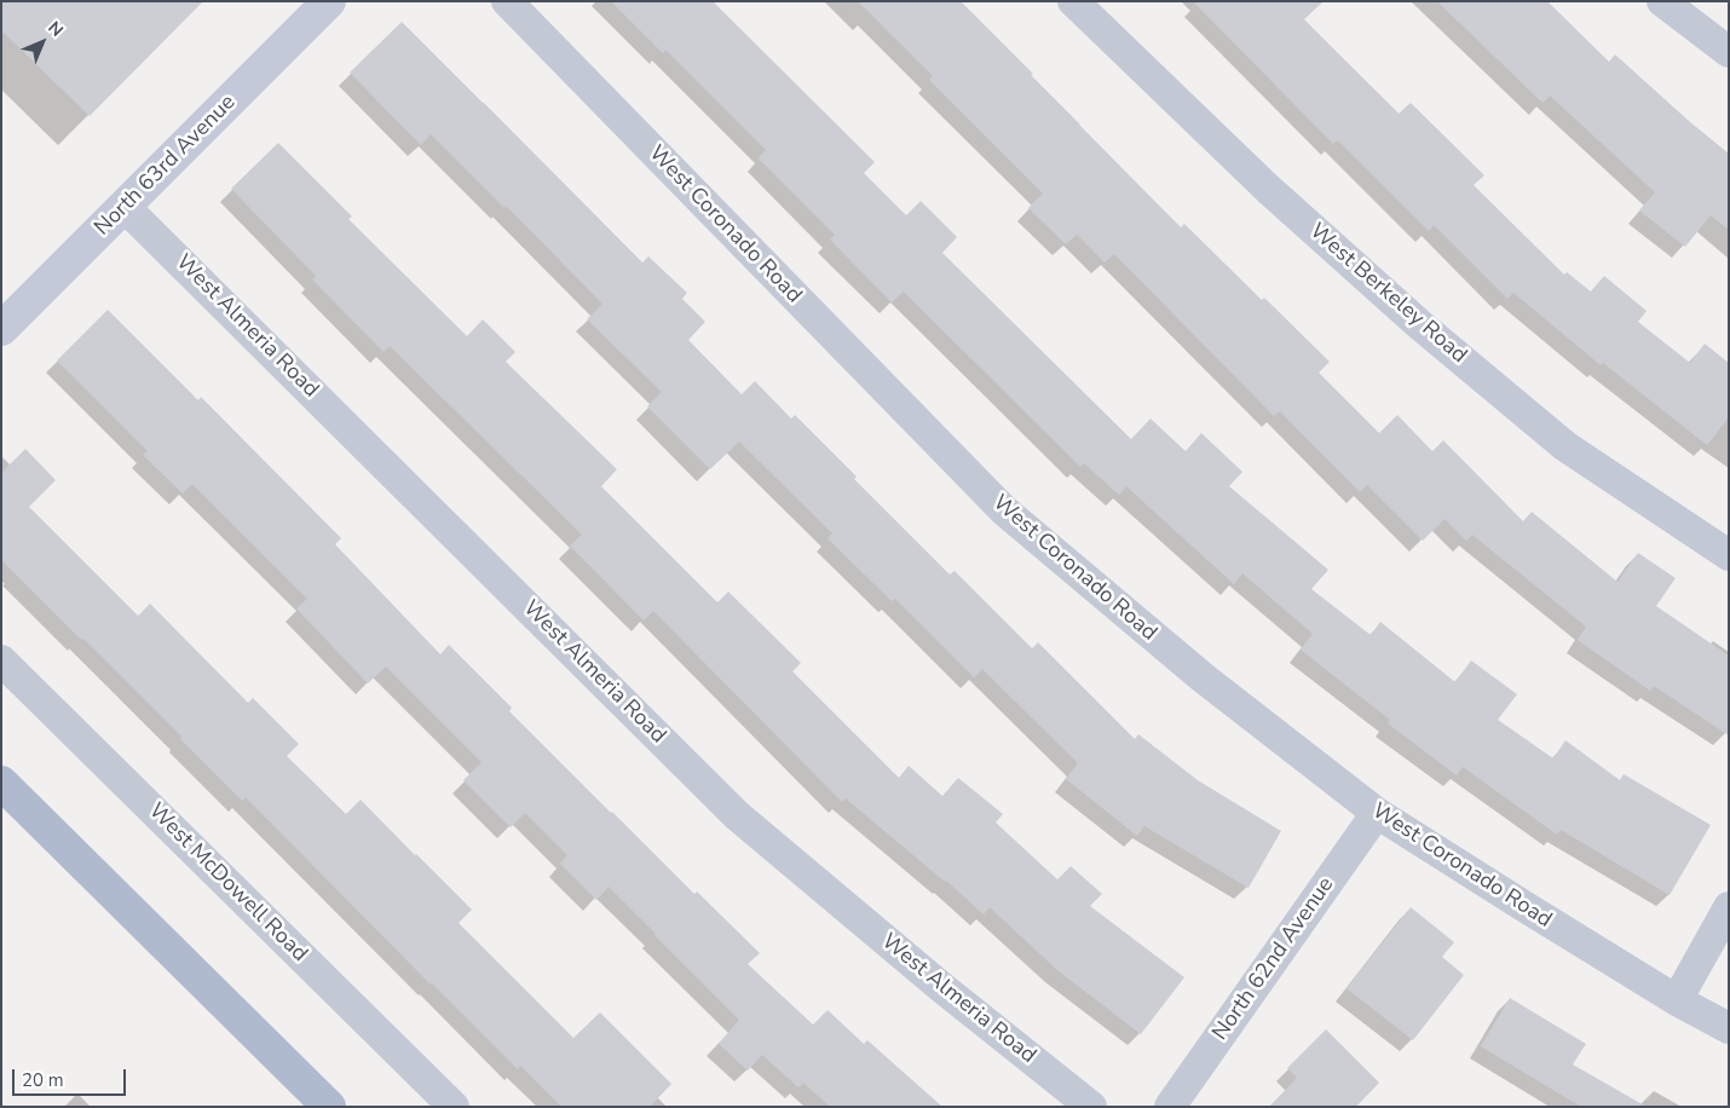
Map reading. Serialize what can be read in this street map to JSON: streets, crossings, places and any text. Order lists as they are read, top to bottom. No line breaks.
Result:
{"streets":{"street":["North 63rd Avenue","West Coronado Road","West Berkeley Road","West Almeria Road","West McDowell Road","North 62nd Avenue"]},"crossings":[["North 63rd Avenue","West Almeria Road"],["West Coronado Road","North 62nd Avenue"]],"scale_bar":"20 m","north":"top right"}
